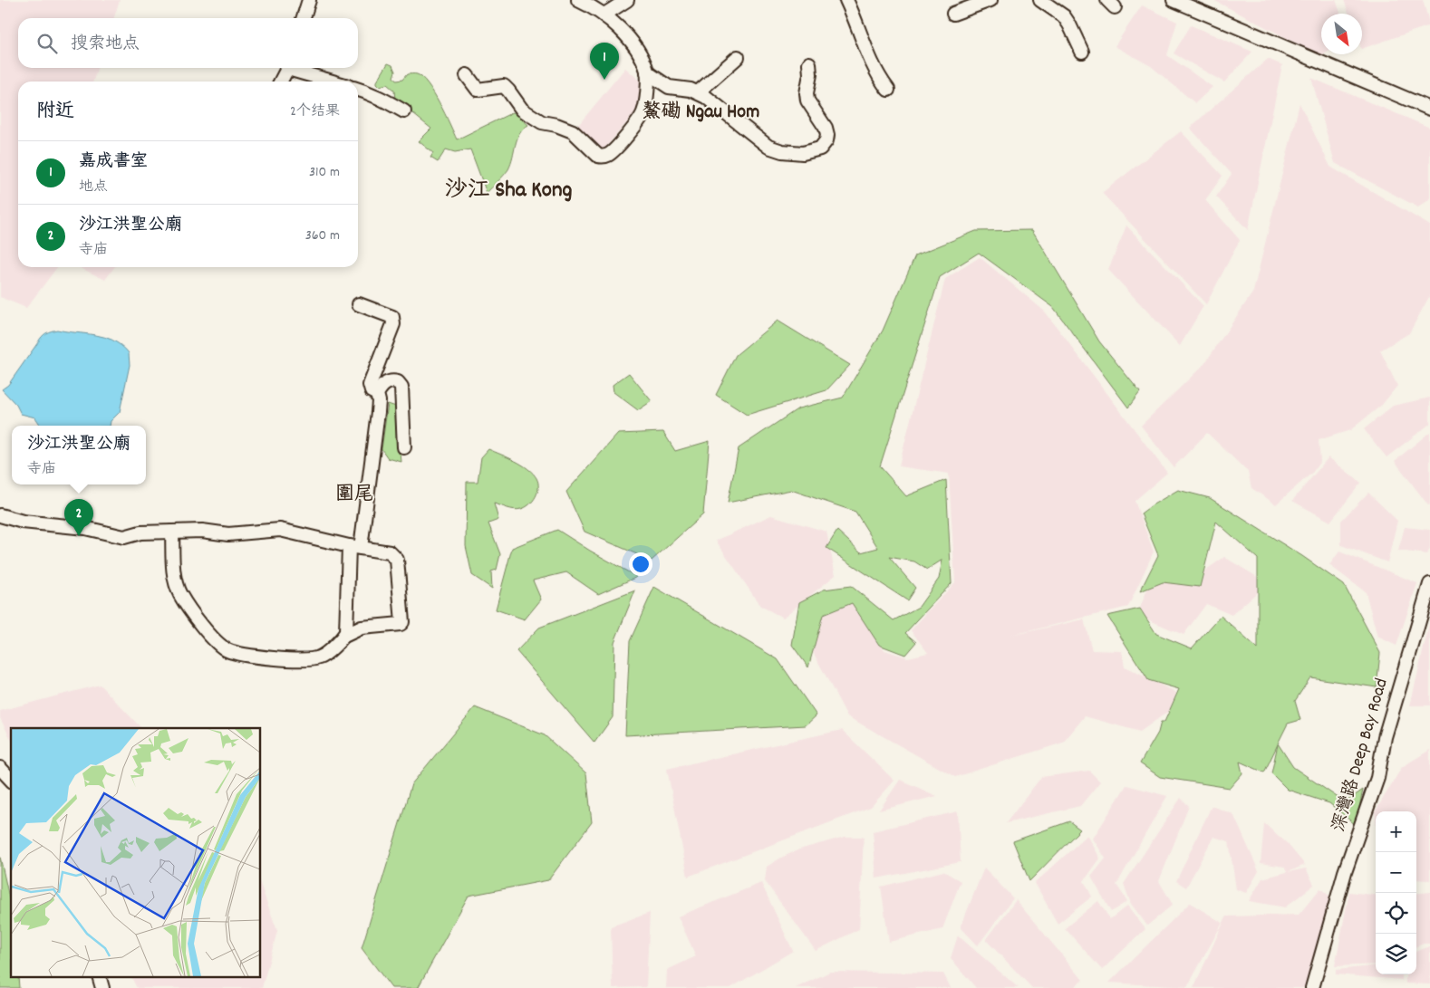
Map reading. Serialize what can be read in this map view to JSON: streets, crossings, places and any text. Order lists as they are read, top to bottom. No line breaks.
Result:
{"streets":{"street":["深灣路 Deep Bay Road"]},"districts":["鰲磡 Ngau Hom","沙江 Sha Kong","圍尾"],"north":"bottom right","page":{"search":"搜索地点","pins":["1","2"],"heading":["附近","2个结果"],"list":[{"mark":"1","name":"嘉成書室","note":"地点","value":"310 m"},{"mark":"2","name":"沙江洪聖公廟","note":"寺庙","value":"360 m"}],"popup":["沙江洪聖公廟","寺庙"],"map_buttons":["+","−"]}}
